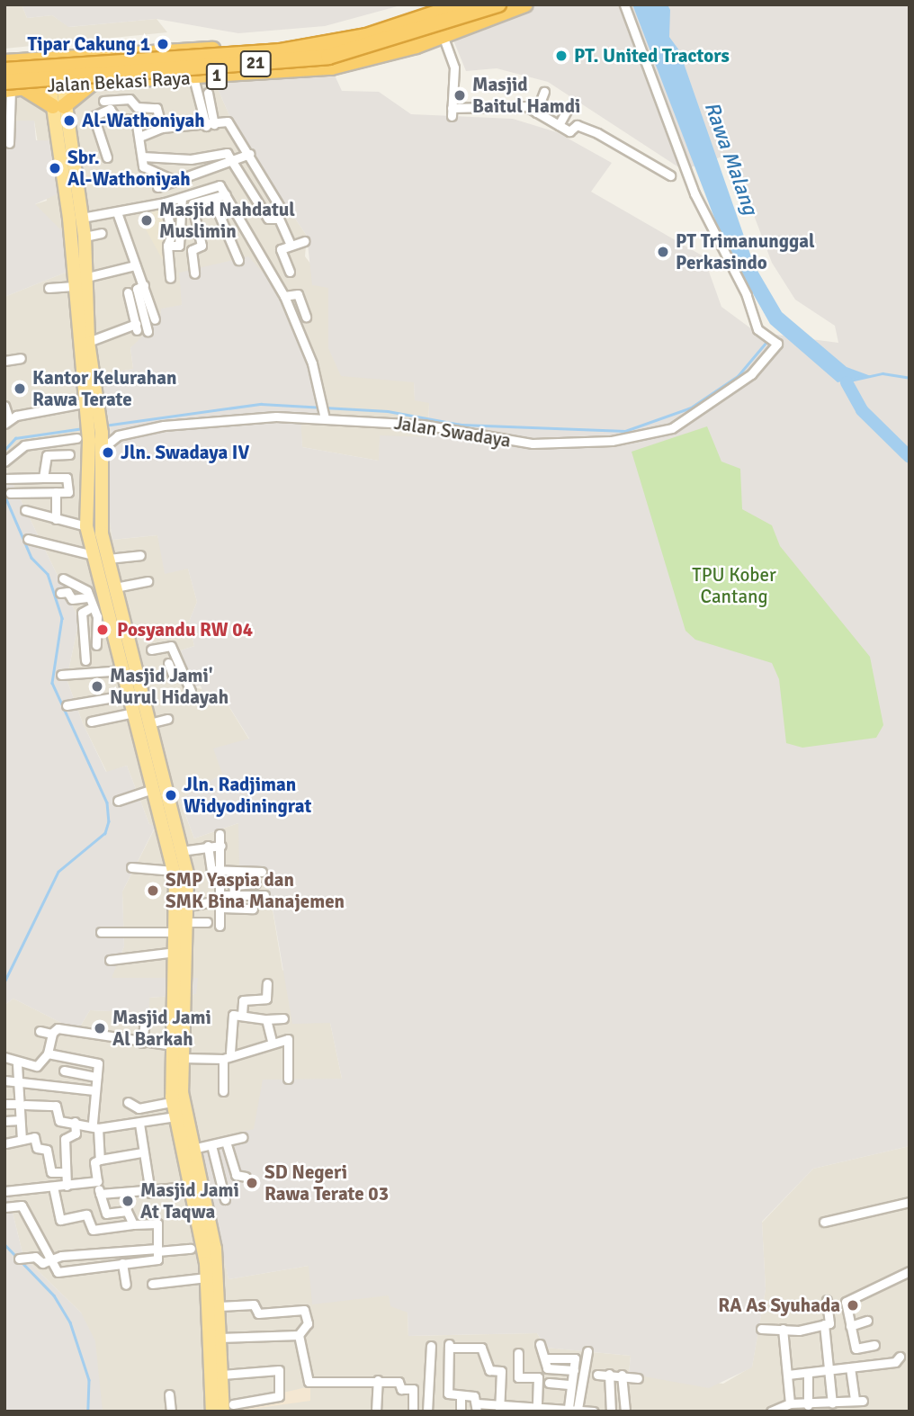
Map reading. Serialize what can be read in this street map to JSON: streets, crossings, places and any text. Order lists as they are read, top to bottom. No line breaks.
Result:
{"streets":{"highway":["21","1","Jalan Bekasi Raya"],"street":["Jalan Swadaya"]},"crossings":[["21","Jalan Bekasi Raya"]],"water":["Rawa Malang"],"parks":["TPU Kober Cantang"],"places":["Tipar Cakung 1","PT. United Tractors","Masjid Baitul Hamdi","Al-Wathoniyah","Sbr. Al-Wathoniyah","Masjid Nahdatul Muslimin","PT Trimanunggal Perkasindo","Kantor Kelurahan Rawa Terate","Jln. Swadaya IV","Posyandu RW 04","Masjid Jami' Nurul Hidayah","Jln. Radjiman Widyodiningrat","SMP Yaspia dan SMK Bina Manajemen","Masjid Jami Al Barkah","SD Negeri Rawa Terate 03","Masjid Jami At Taqwa","RA As Syuhada"]}
